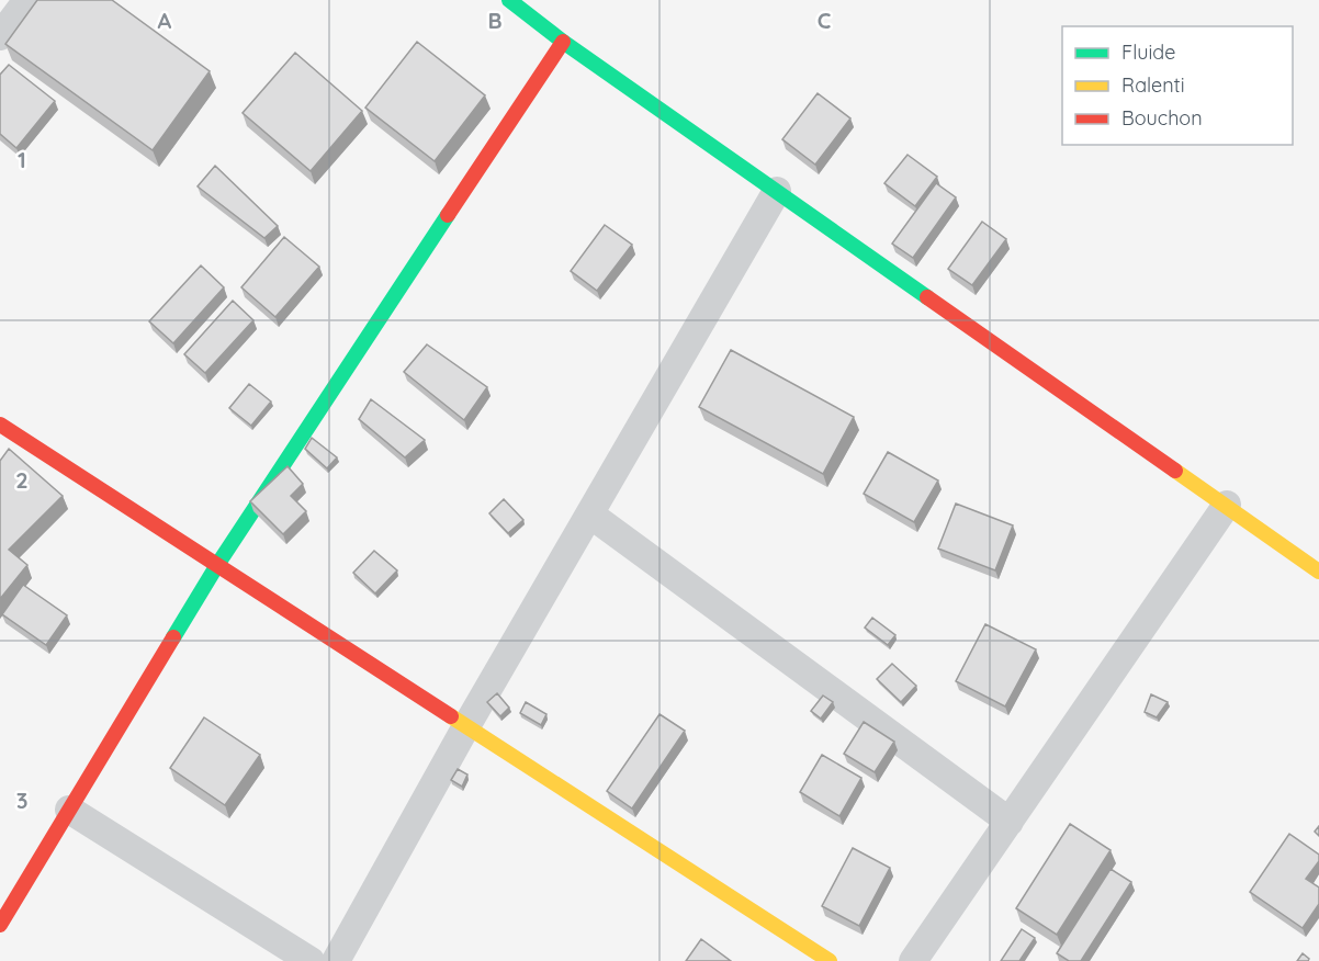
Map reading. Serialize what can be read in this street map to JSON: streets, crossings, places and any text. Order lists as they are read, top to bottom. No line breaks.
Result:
{"legend":["Fluide","Ralenti","Bouchon"],"grid":{"columns":["A","B","C"],"rows":["1","2","3"]}}
